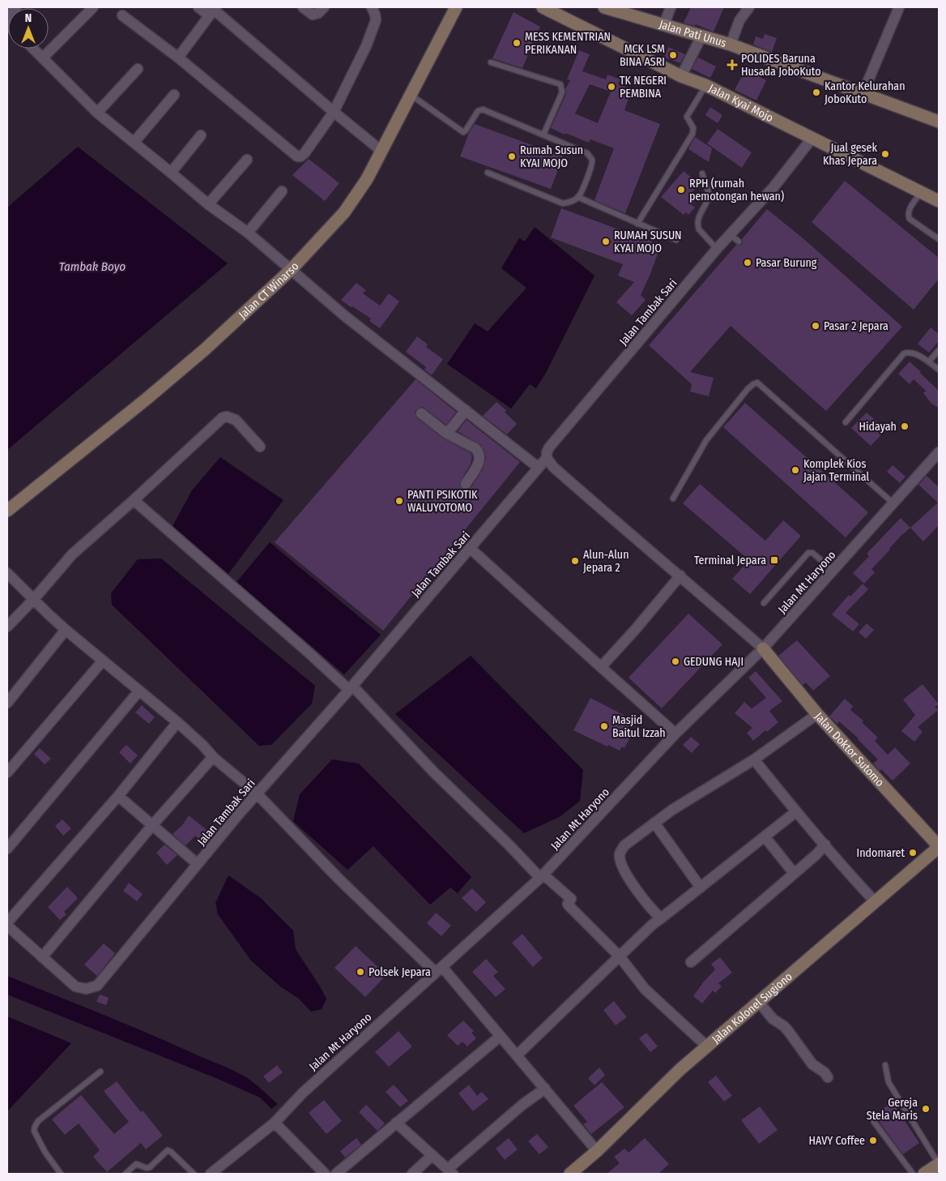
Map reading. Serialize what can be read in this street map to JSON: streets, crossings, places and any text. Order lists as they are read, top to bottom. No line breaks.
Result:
{"streets":{"street":["Jalan Pati Unus","Jalan Kyai Mojo","Jalan CT Winarso","Jalan Tambak Sari","Jalan Mt Haryono","Jalan Doktor Sutomo","Jalan Kolonel Sugiono"]},"crossings":[["Jalan Kyai Mojo","Jalan Tambak Sari"],["Jalan Mt Haryono","Jalan Doktor Sutomo"],["Jalan Doktor Sutomo","Jalan Kolonel Sugiono"]],"water":["Tambak Boyo"],"places":{"other":["MESS KEMENTRIAN PERIKANAN","MCK LSM BINA ASRI","TK NEGERI PEMBINA","Kantor Kelurahan JoboKuto","Jual gesek Khas Jepara","Rumah Susun KYAI MOJO","RPH (rumah pemotongan hewan)","RUMAH SUSUN KYAI MOJO","Pasar Burung","Pasar 2 Jepara","Hidayah","Komplek Kios Jajan Terminal","PANTI PSIKOTIK WALUYOTOMO","Alun-Alun Jepara 2","GEDUNG HAJI","Masjid Baitul Izzah","Indomaret","Polsek Jepara","Gereja Stela Maris","HAVY Coffee"],"health":["POLIDES Baruna Husada JoboKuto"],"transit":["Terminal Jepara"]},"north":"top"}
